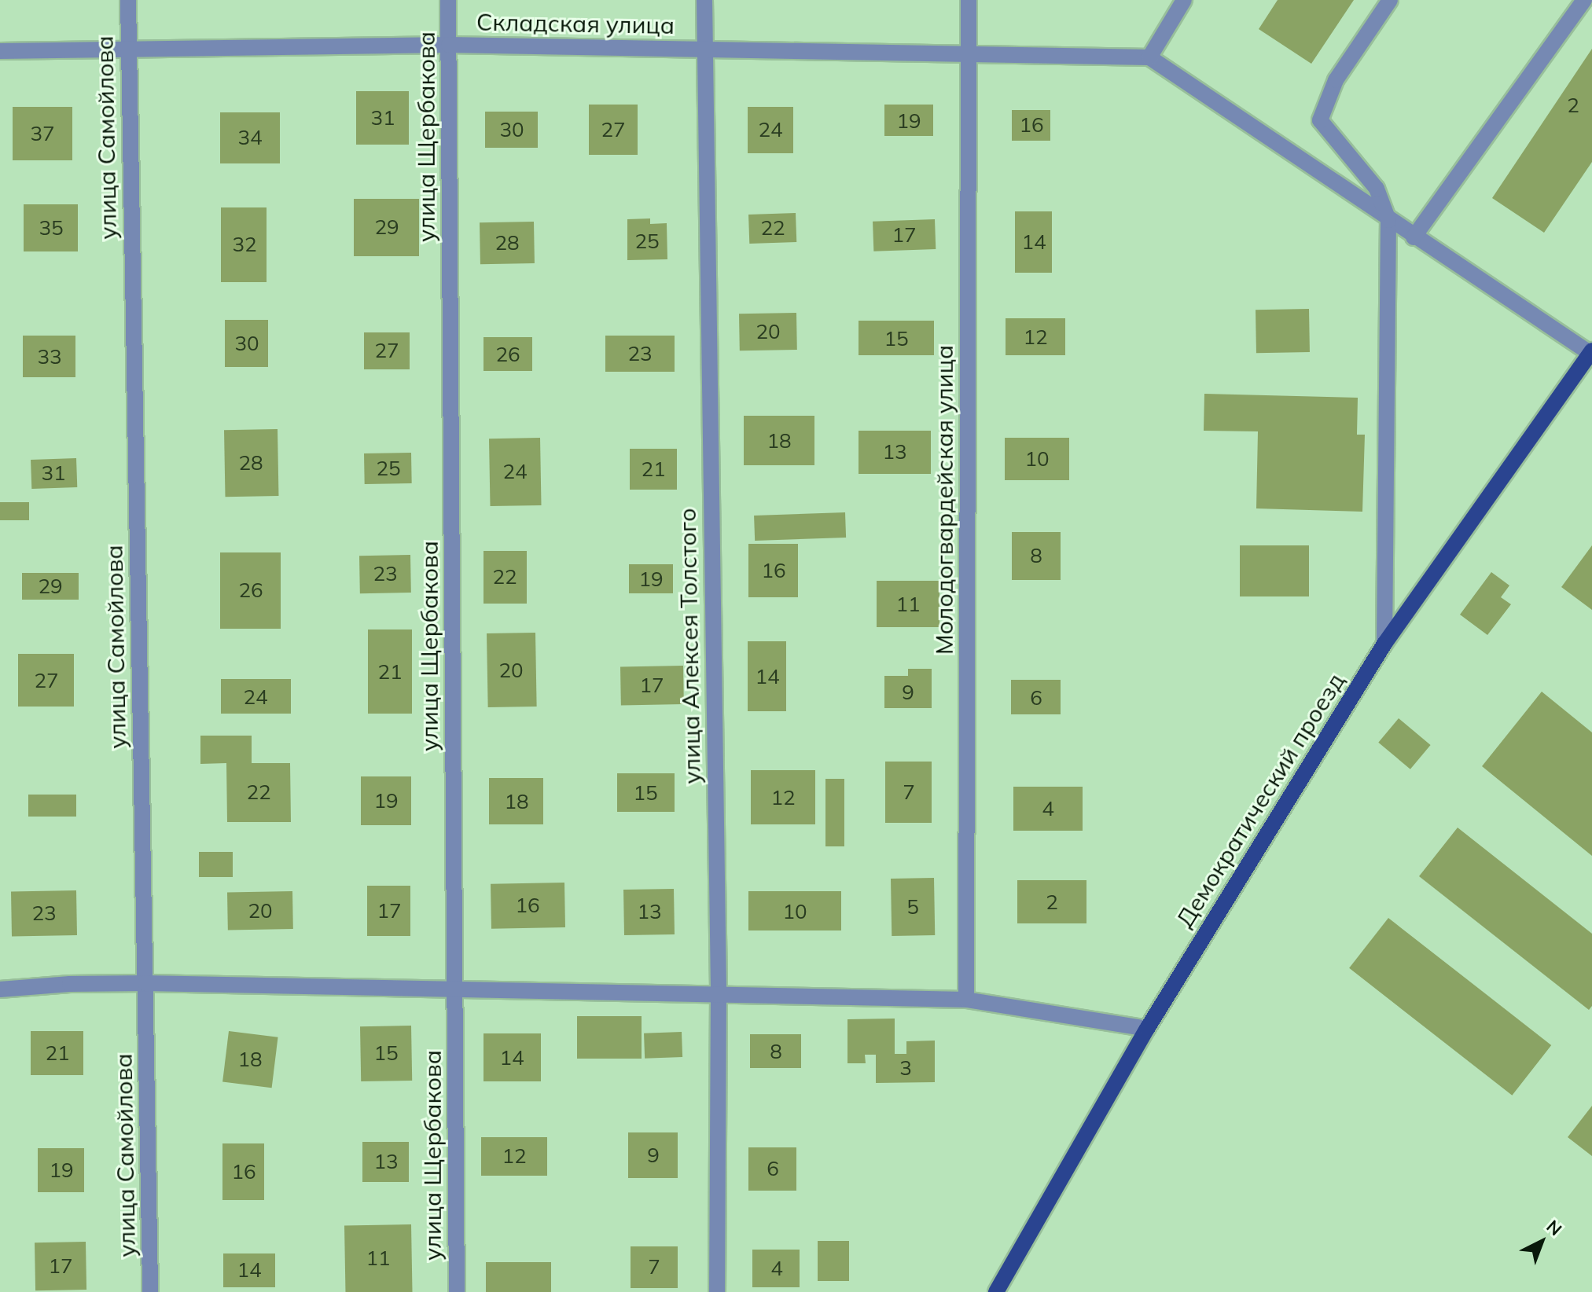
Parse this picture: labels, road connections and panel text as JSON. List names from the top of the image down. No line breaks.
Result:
{"streets":{"main road":["Демократический проезд"],"street":["Складская улица","улица Щербакова","улица Самойлова","Молодогвардейская улица","улица Алексея Толстого"]},"crossings":[["Складская улица","улица Щербакова"],["Складская улица","улица Самойлова"],["Складская улица","Молодогвардейская улица"],["Складская улица","улица Алексея Толстого"]],"house_numbers":["2","31","19","16","30","27","24","37","34","29","35","22","17","25","14","28","32","20","12","15","30","27","23","26","33","18","13","10","28","25","21","24","31","8","16","23","22","19","29","26","11","20","21","14","27","17","9","24","6","22","7","15","12","19","18","4","2","16","5","20","17","13","10","23","8","21","15","14","18","3","9","12","13","6","19","16","11","17","7","4","14"],"north":"top right"}
